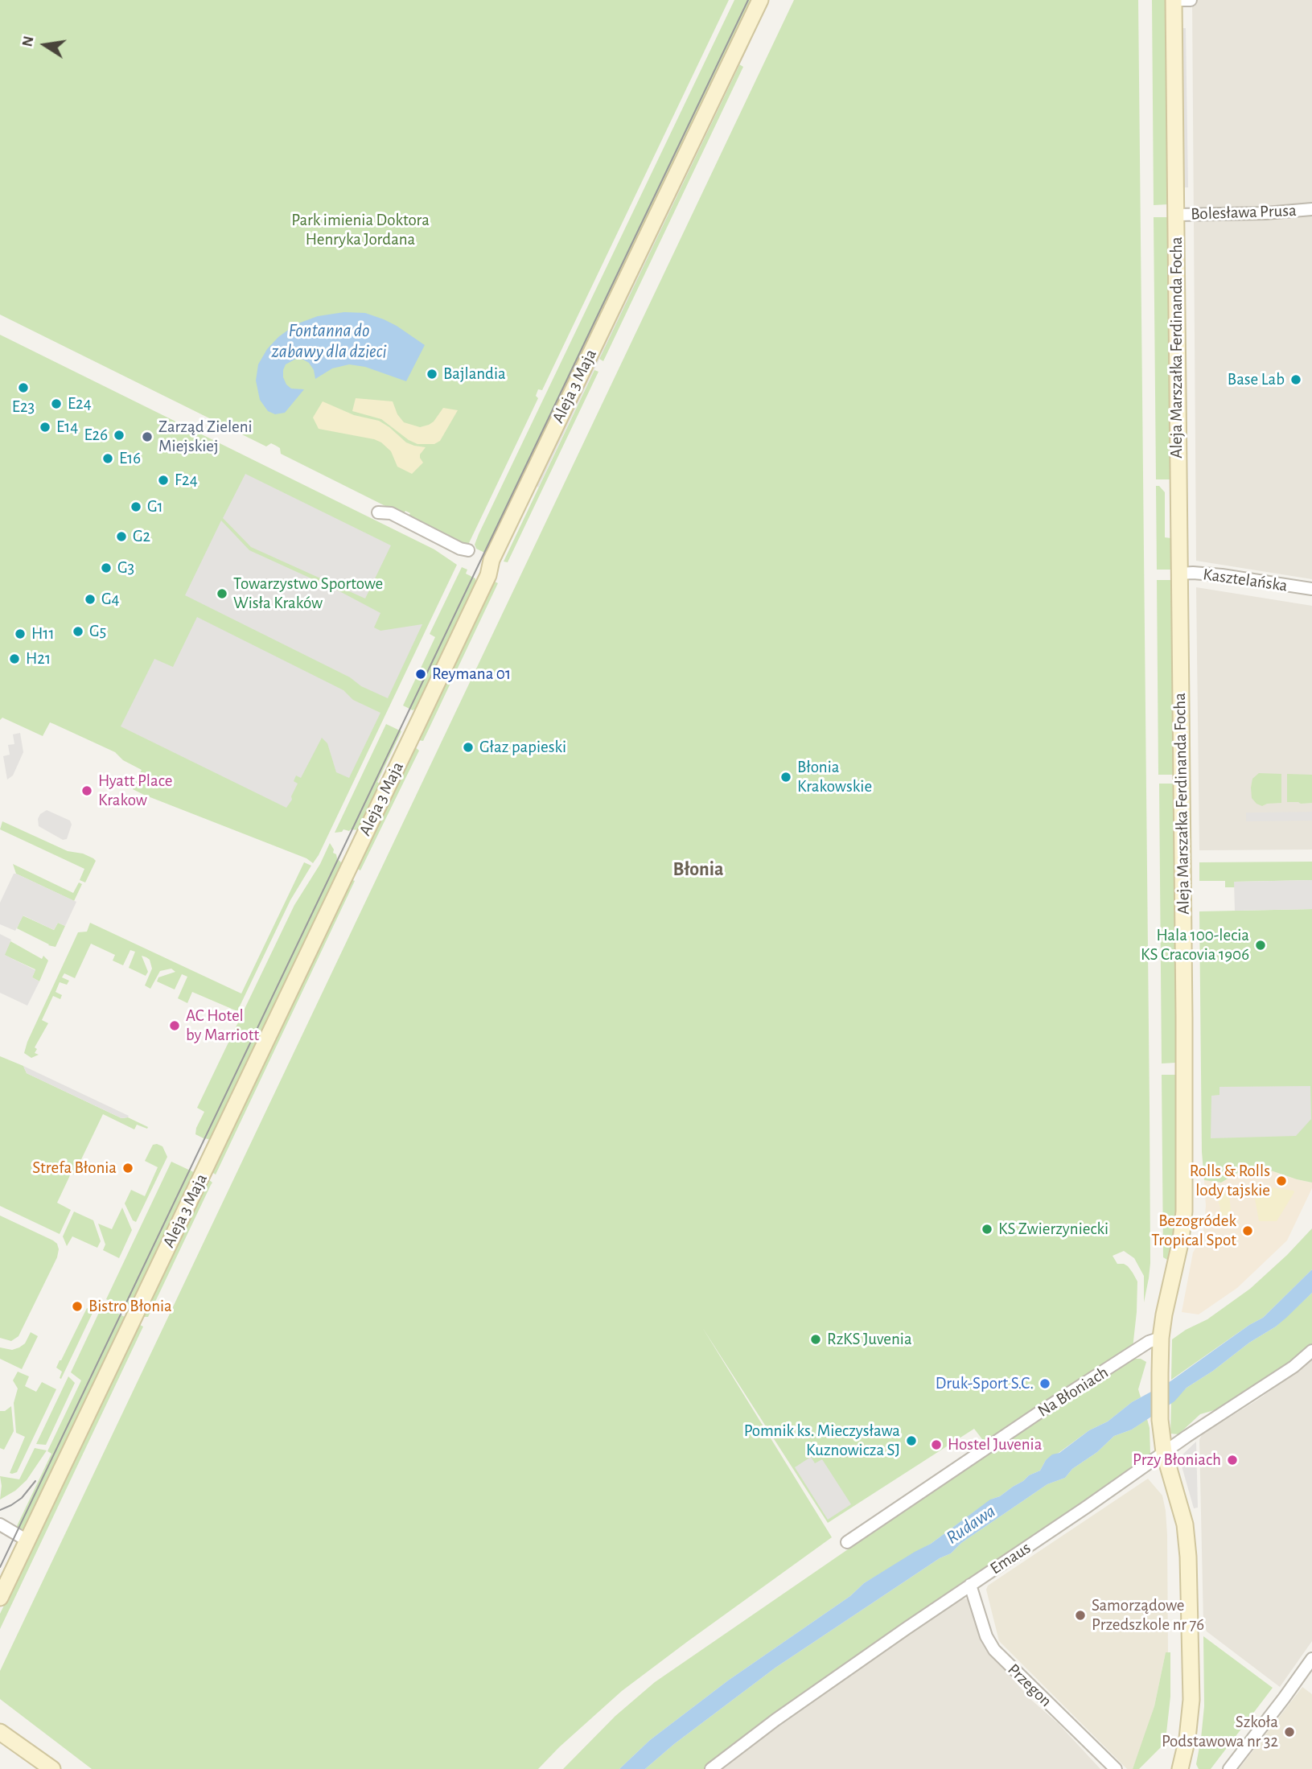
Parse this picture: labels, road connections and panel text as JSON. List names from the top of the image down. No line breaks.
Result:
{"streets":{"street":["Bolesława Prusa","Aleja Marszałka Ferdinanda Focha","Aleja 3 Maja","Kasztelańska","Na Błoniach","Emaus","Przegon"]},"crossings":[["Bolesława Prusa","Aleja Marszałka Ferdinanda Focha"],["Aleja Marszałka Ferdinanda Focha","Kasztelańska"],["Aleja Marszałka Ferdinanda Focha","Na Błoniach"],["Aleja Marszałka Ferdinanda Focha","Emaus"],["Emaus","Przegon"]],"districts":["Błonia"],"water":["Fontanna do zabawy dla dzieci","Rudawa"],"parks":["Park imienia Doktora Henryka Jordana"],"places":["Bajlandia","Base Lab","E23","E24","E14","E26","Zarząd Zieleni Miejskiej","E16","F24","G1","G2","G3","Towarzystwo Sportowe Wisła Kraków","G4","G5","H11","H21","Reymana 01","Głaz papieski","Błonia Krakowskie","Hyatt Place Krakow","Hala 100-lecia KS Cracovia 1906","AC Hotel by Marriott","Strefa Błonia","Rolls & Rolls lody tajskie","KS Zwierzyniecki","Bezogródek Tropical Spot","Bistro Błonia","RzKS Juvenia","Druk-Sport S.C.","Pomnik ks. Mieczysława Kuznowicza SJ","Hostel Juvenia","Przy Błoniach","Samorządowe Przedszkole nr 76","Szkoła Podstawowa nr 32"],"north":"left"}
